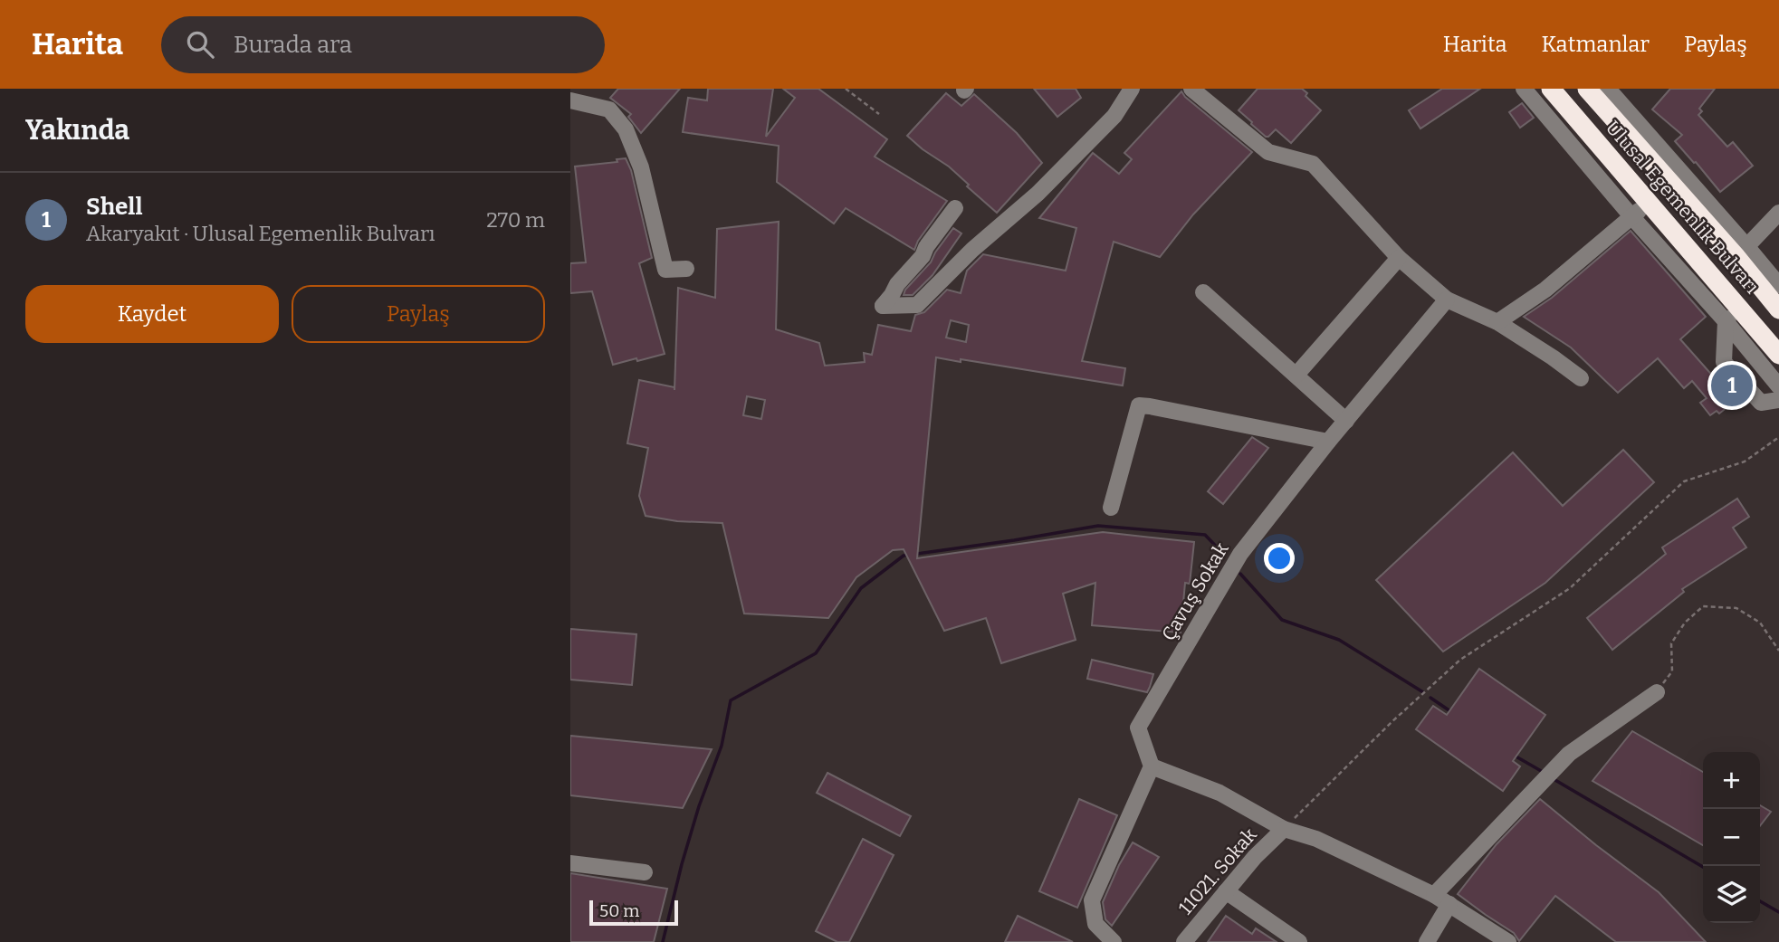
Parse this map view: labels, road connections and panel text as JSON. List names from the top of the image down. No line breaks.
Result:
{"streets":{"highway":["Ulusal Egemenlik Bulvarı"],"street":["Çavuş Sokak","11021. Sokak"]},"scale_bar":"50 m","page":{"header":"Harita","search":"Burada ara","nav":["Harita","Katmanlar","Paylaş"],"heading":"Yakında","list":[{"mark":"1","name":"Shell","note":"Akaryakıt · Ulusal Egemenlik Bulvarı","value":"270 m"}],"buttons":["Kaydet","Paylaş"],"pins":"1","map_buttons":["+","−"],"scale":"50 m"}}
